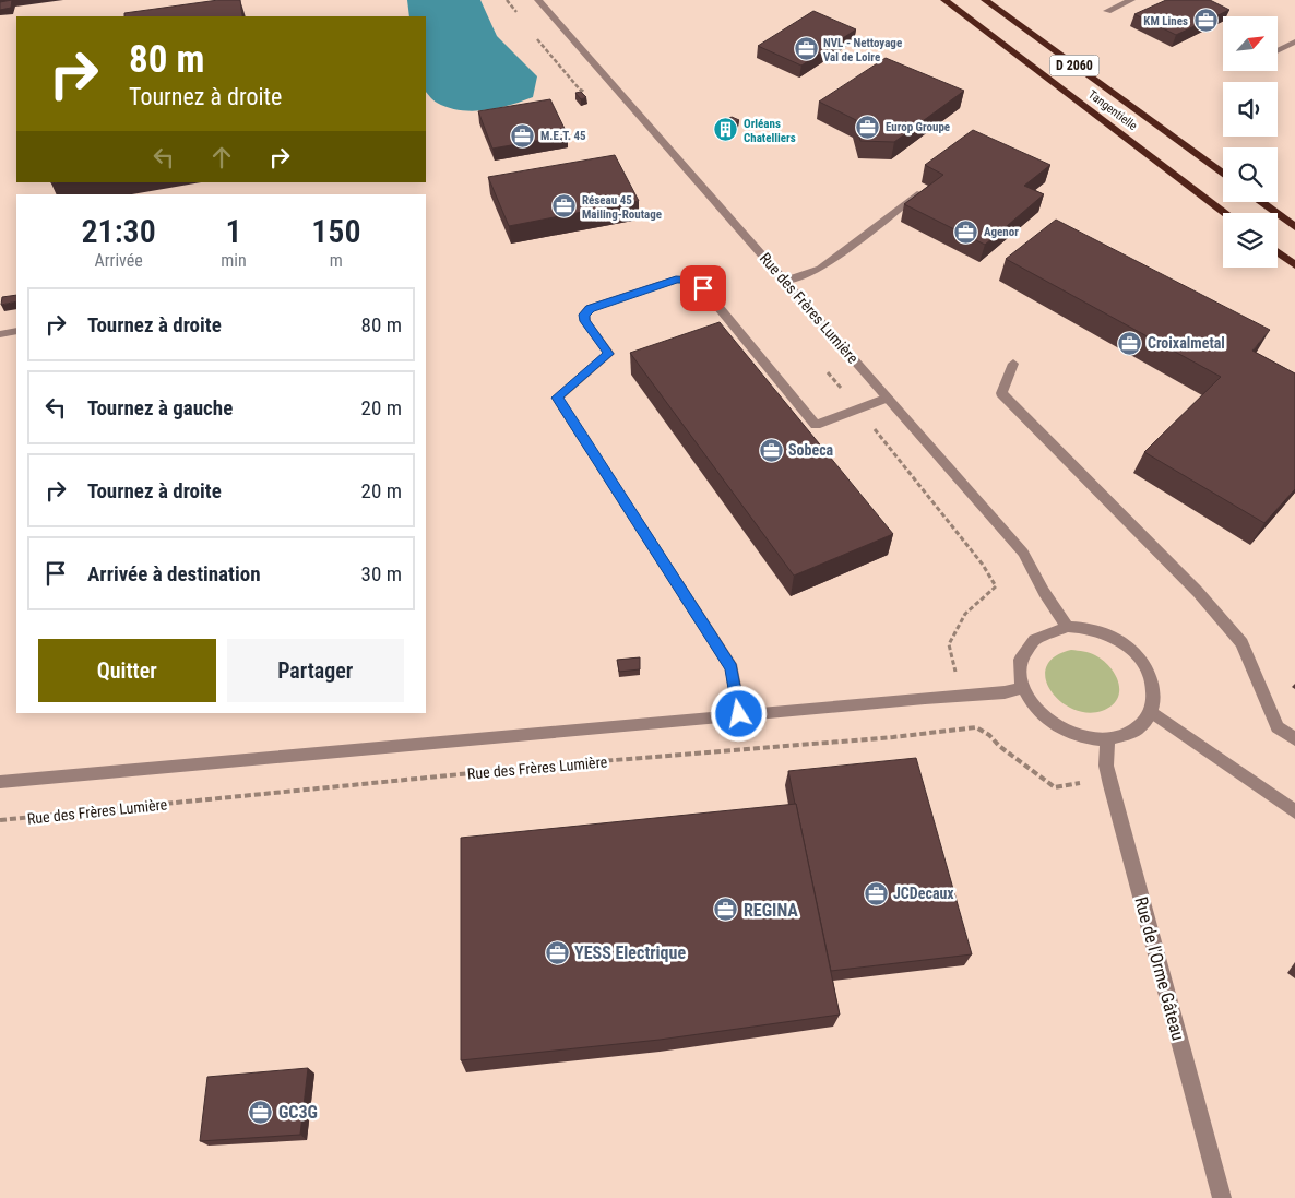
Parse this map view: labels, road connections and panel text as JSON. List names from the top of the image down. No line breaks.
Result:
{"streets":{"highway":["D 2060","Tangentielle"],"street":["Rue des Frères Lumière","Rue de l'Orme Gâteau"]},"crossings":[["Rue des Frères Lumière","Rue de l'Orme Gâteau"]],"places":{"office":["KM Lines","NVL - Nettoyage Val de Loire","Europ Groupe","M.E.T. 45","Réseau 45 Mailing-Routage","Agenor","Croixalmetal","Sobeca","JCDecaux","REGINA","YESS Electrique","GC3G"],"building":["Orléans Chatelliers"]},"north":"top right","page":{"turn":["80 m","Tournez à droite"],"eta":["21:30","Arrivée","1","min","150","m"],"list":[{"name":"Tournez à droite","value":"80 m"},{"name":"Tournez à gauche","value":"20 m"},{"name":"Tournez à droite","value":"20 m"},{"name":"Arrivée à destination","value":"30 m"}],"buttons":["Quitter","Partager"]}}
